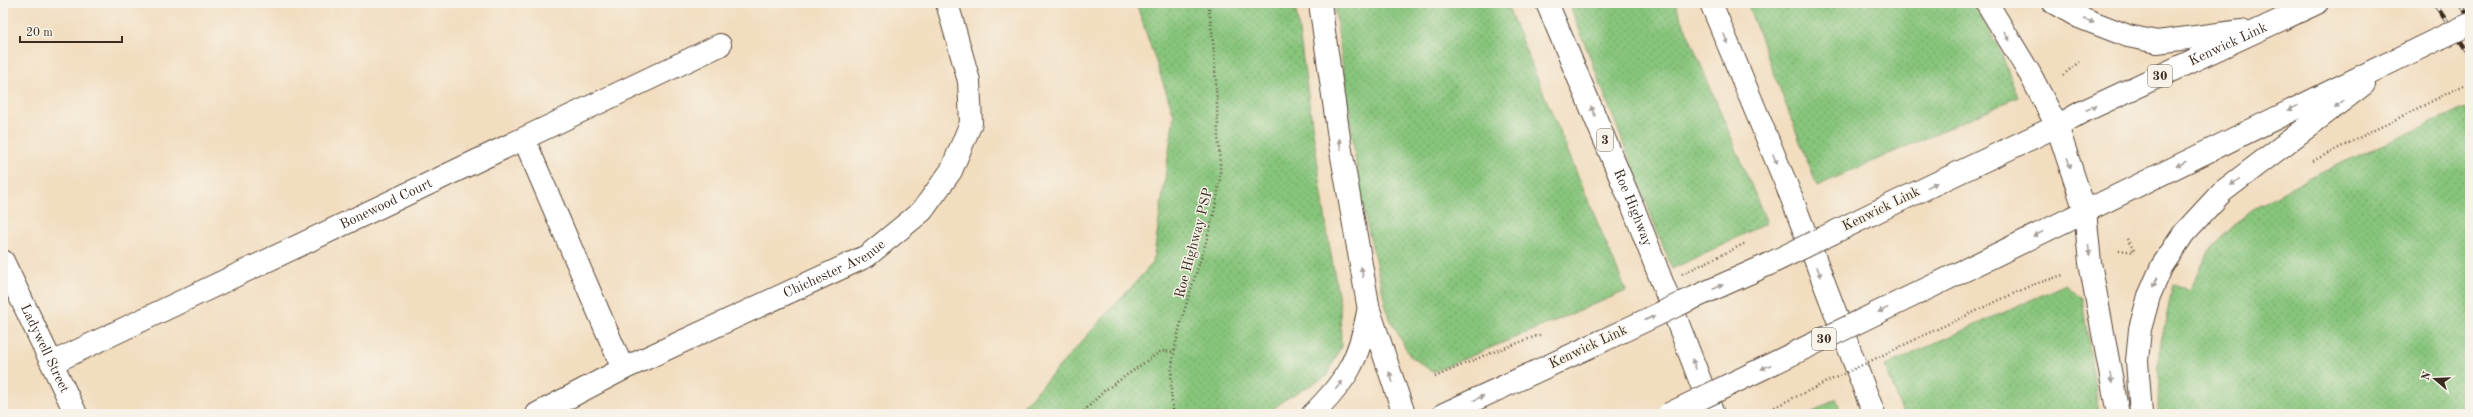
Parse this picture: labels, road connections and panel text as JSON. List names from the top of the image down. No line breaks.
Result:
{"streets":{"main road":["Kenwick Link","30","3","Bonewood Court","Roe Highway","Chichester Avenue","Ladywell Street"],"path":["Roe Highway PSP"]},"crossings":[["Bonewood Court","Ladywell Street"]],"scale_bar":"20 m","north":"left"}
